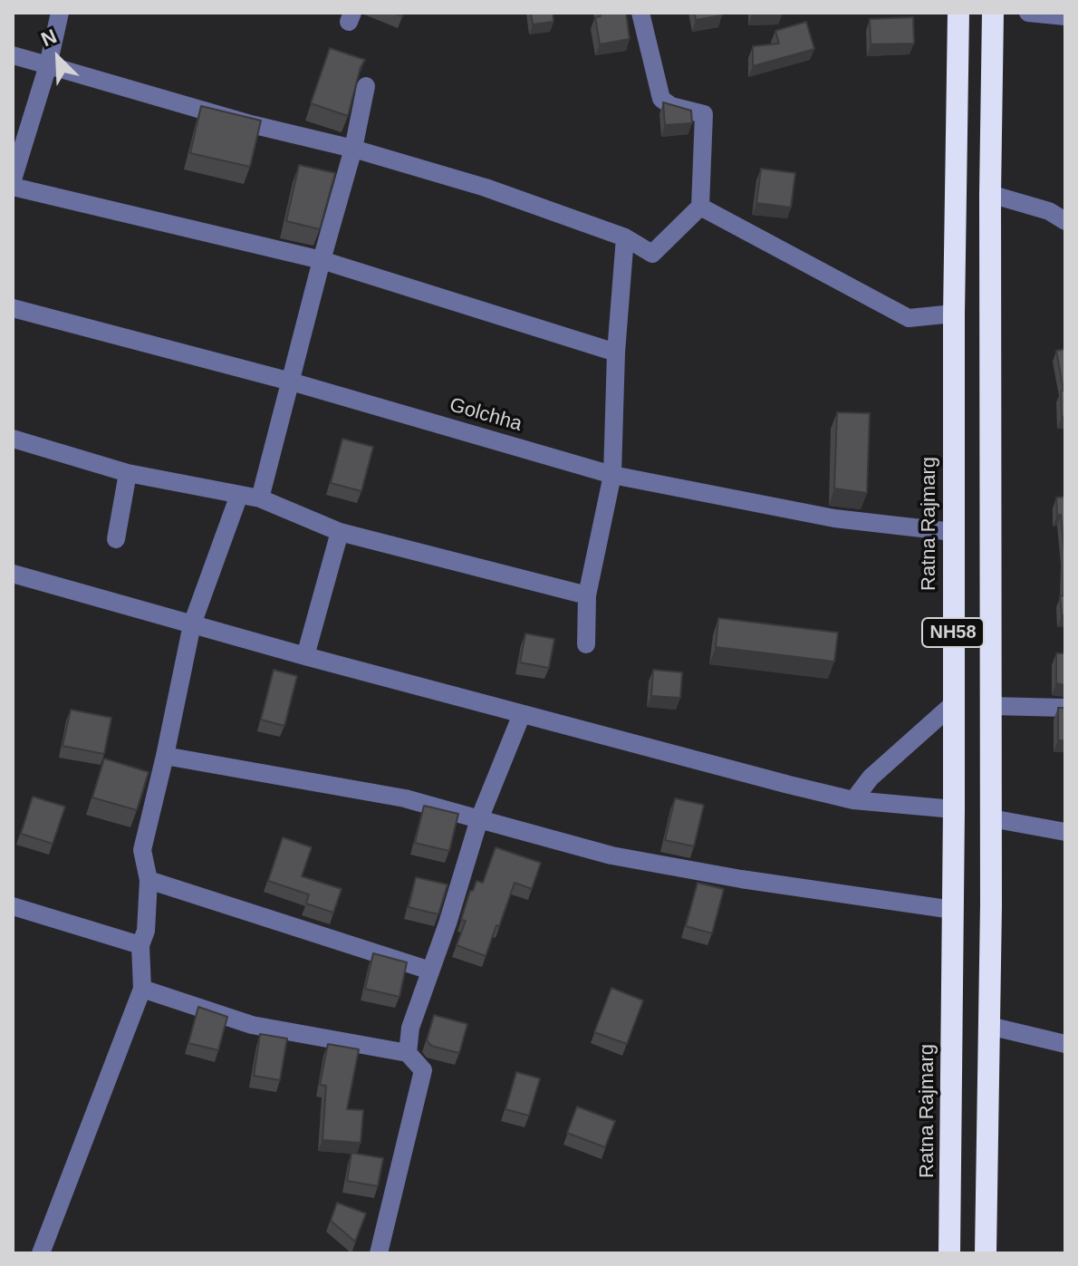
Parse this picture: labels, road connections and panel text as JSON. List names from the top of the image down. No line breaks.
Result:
{"streets":{"highway":["Ratna Rajmarg","NH58"],"street":["Golchha"]},"crossings":[["Golchha","Ratna Rajmarg"]],"north":"top left"}
